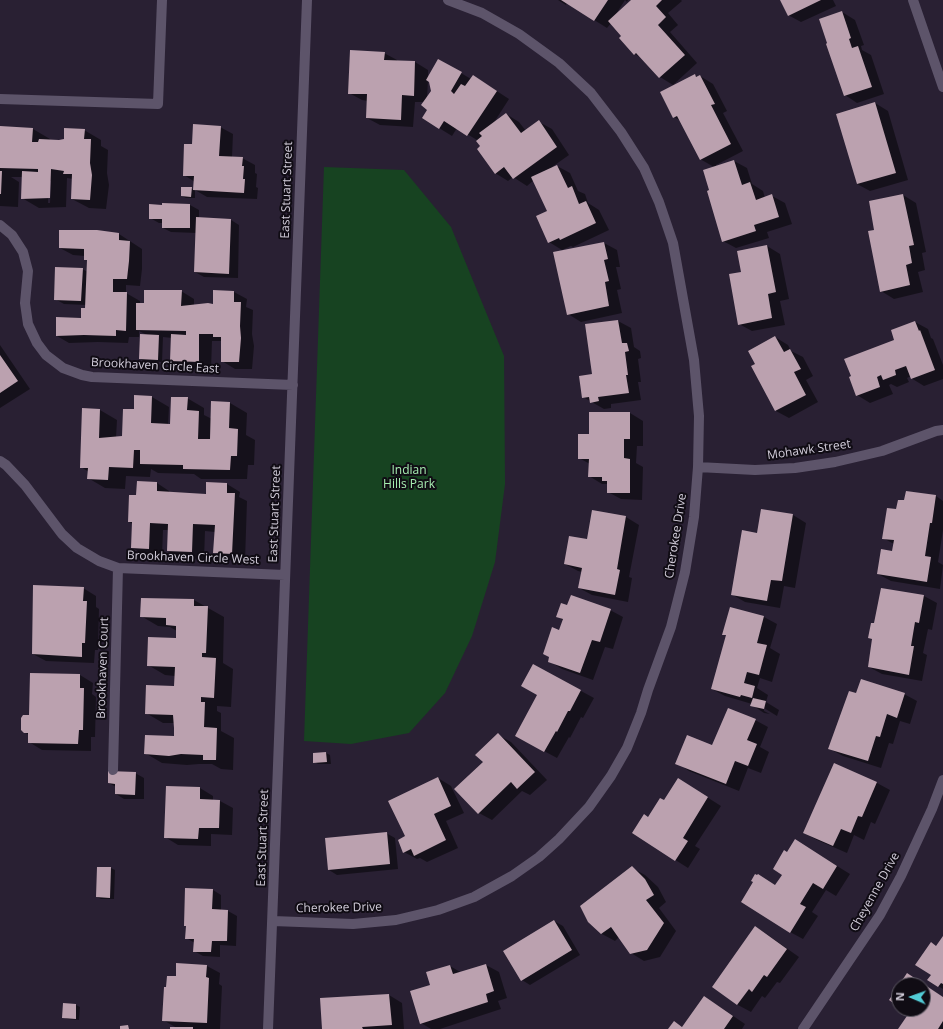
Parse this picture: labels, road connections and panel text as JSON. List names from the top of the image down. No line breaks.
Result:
{"streets":{"street":["East Stuart Street","Brookhaven Circle East","Mohawk Street","Cherokee Drive","Brookhaven Circle West","Brookhaven Court","Cheyenne Drive"]},"crossings":[["East Stuart Street","Brookhaven Circle East"],["East Stuart Street","Cherokee Drive"],["East Stuart Street","Brookhaven Circle West"],["Mohawk Street","Cherokee Drive"],["Brookhaven Circle West","Brookhaven Court"]],"parks":["Indian Hills Park"],"north":"left"}
